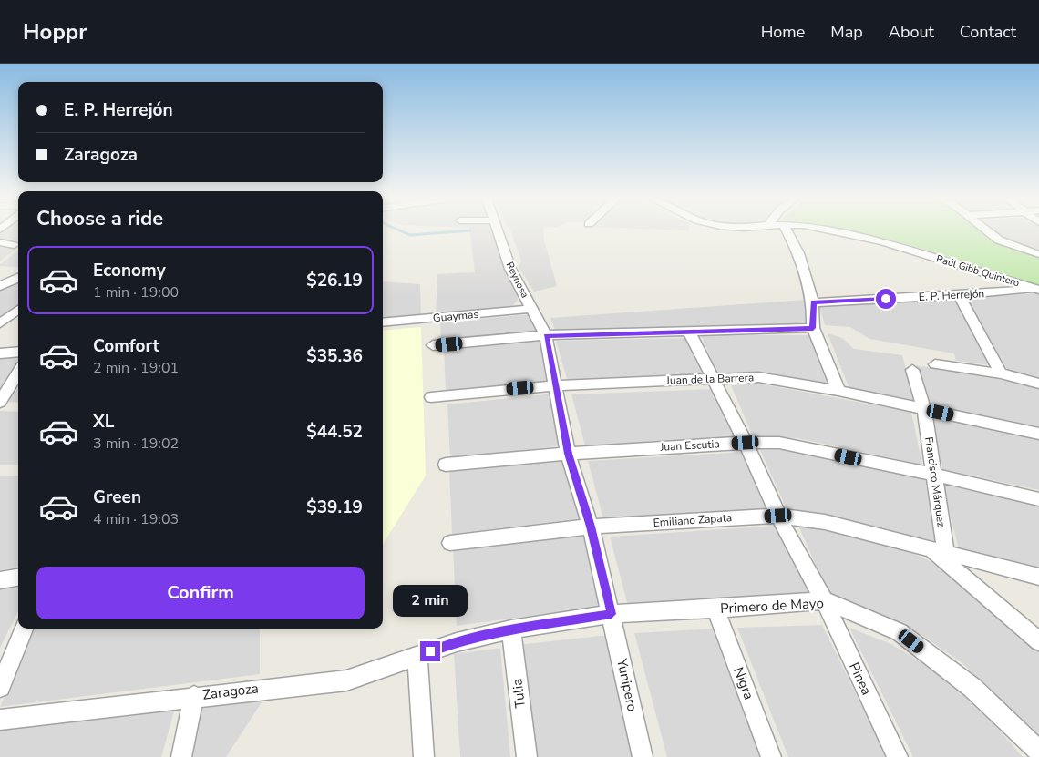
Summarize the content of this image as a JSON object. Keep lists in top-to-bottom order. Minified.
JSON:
{"streets":{"street":["Raúl Gibb Quintero","Reynosa","E. P. Herrejón","Guaymas","Juan de la Barrera","Juan Escutia","Francisco Márquez","Emiliano Zapata","Primero de Mayo","Pinea","Nigra","Yunipero","Zaragoza","Tulia"]},"crossings":[["Raúl Gibb Quintero","E. P. Herrejón"],["Reynosa","Guaymas"],["Reynosa","Juan de la Barrera"],["Reynosa","Juan Escutia"],["Reynosa","Yunipero"],["Juan de la Barrera","Francisco Márquez"],["Juan de la Barrera","Pinea"],["Juan Escutia","Francisco Márquez"],["Juan Escutia","Pinea"],["Juan Escutia","Yunipero"],["Francisco Márquez","Emiliano Zapata"],["Emiliano Zapata","Pinea"],["Emiliano Zapata","Yunipero"],["Primero de Mayo","Pinea"],["Primero de Mayo","Nigra"],["Primero de Mayo","Yunipero"],["Primero de Mayo","Zaragoza"],["Primero de Mayo","Tulia"]],"page":{"header":"Hoppr","nav":["Home","Map","About","Contact"],"banner":["E. P. Herrejón","Zaragoza"],"heading":"Choose a ride","list":[{"name":"Economy","note":"1 min · 19:00","value":"$26.19"},{"name":"Comfort","note":"2 min · 19:01","value":"$35.36"},{"name":"XL","note":"3 min · 19:02","value":"$44.52"},{"name":"Green","note":"4 min · 19:03","value":"$39.19"}],"buttons":"Confirm","bubble":"2 min"}}
